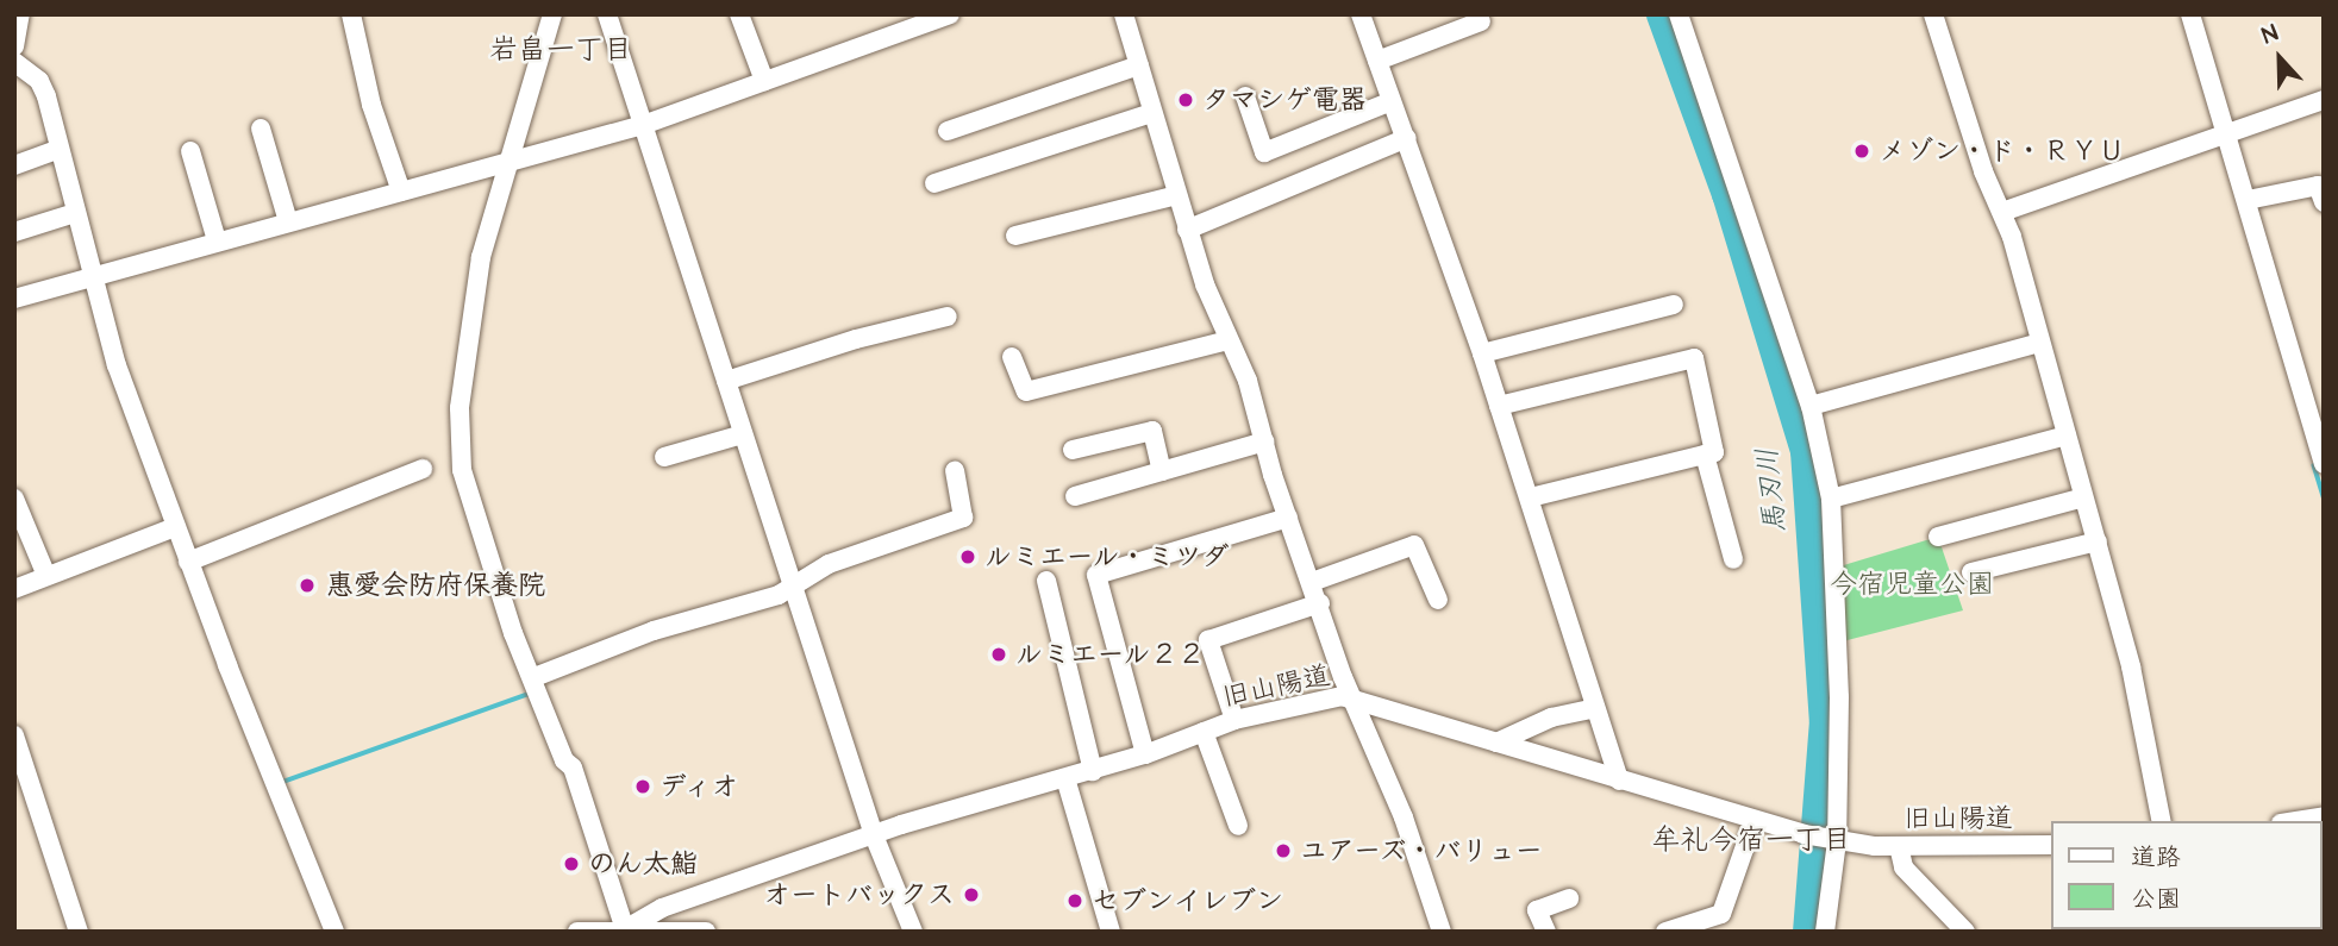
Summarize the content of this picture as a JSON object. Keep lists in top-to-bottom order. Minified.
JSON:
{"streets":{"street":["旧山陽道"]},"districts":["岩畠一丁目","牟礼今宿一丁目"],"water":["馬刃川"],"parks":["今宿児童公園"],"places":["タマシゲ電器","メゾン・ド・ＲＹＵ","ルミエール・ミツダ","惠愛会防府保養院","ルミエール２２","ディオ","ユアーズ・バリュー","のん太鮨","オートバックス","セブンイレブン"],"legend":["道路","公園"],"north":"top"}
